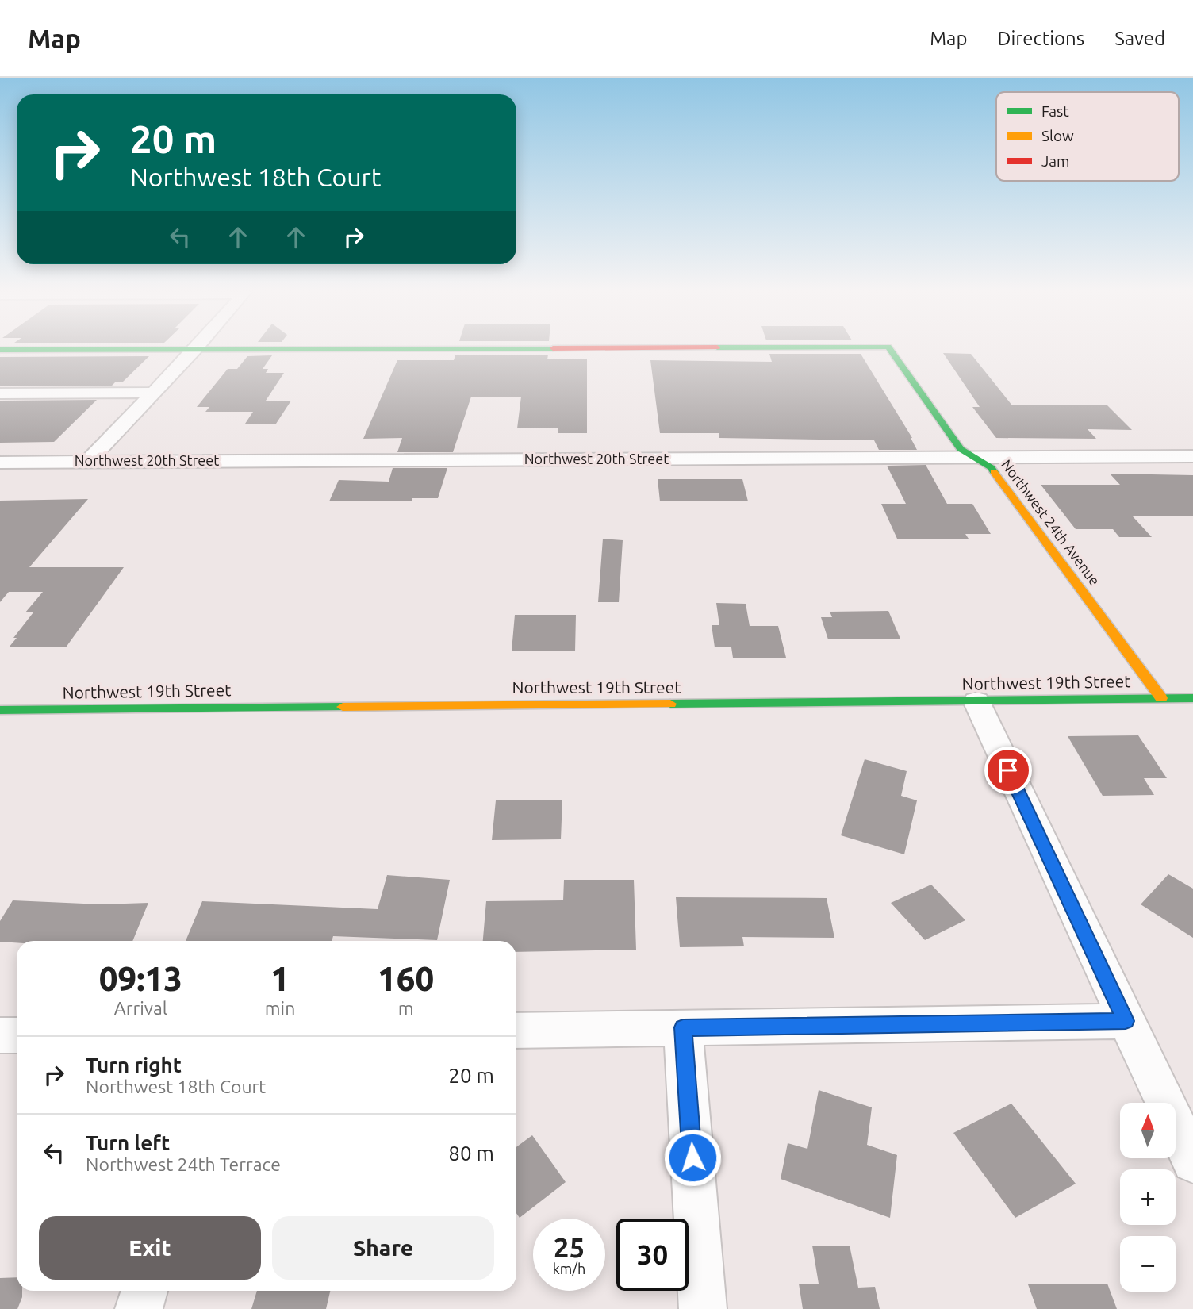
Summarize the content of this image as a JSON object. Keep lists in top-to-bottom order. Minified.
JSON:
{"streets":{"street":["Northwest 20th Street","Northwest 24th Avenue","Northwest 19th Street"]},"crossings":[["Northwest 20th Street","Northwest 24th Avenue"],["Northwest 24th Avenue","Northwest 19th Street"]],"legend":["Fast","Slow","Jam"],"north":"top","page":{"header":"Map","nav":["Map","Directions","Saved"],"turn":["20 m","Northwest 18th Court"],"eta":["09:13","Arrival","1","min","160","m"],"list":[{"name":"Turn right","note":"Northwest 18th Court","value":"20 m"},{"name":"Turn left","note":"Northwest 24th Terrace","value":"80 m"}],"map_buttons":["+","−"],"buttons":["Exit","Share"],"speed":"25 km/h","limit":"30"}}
